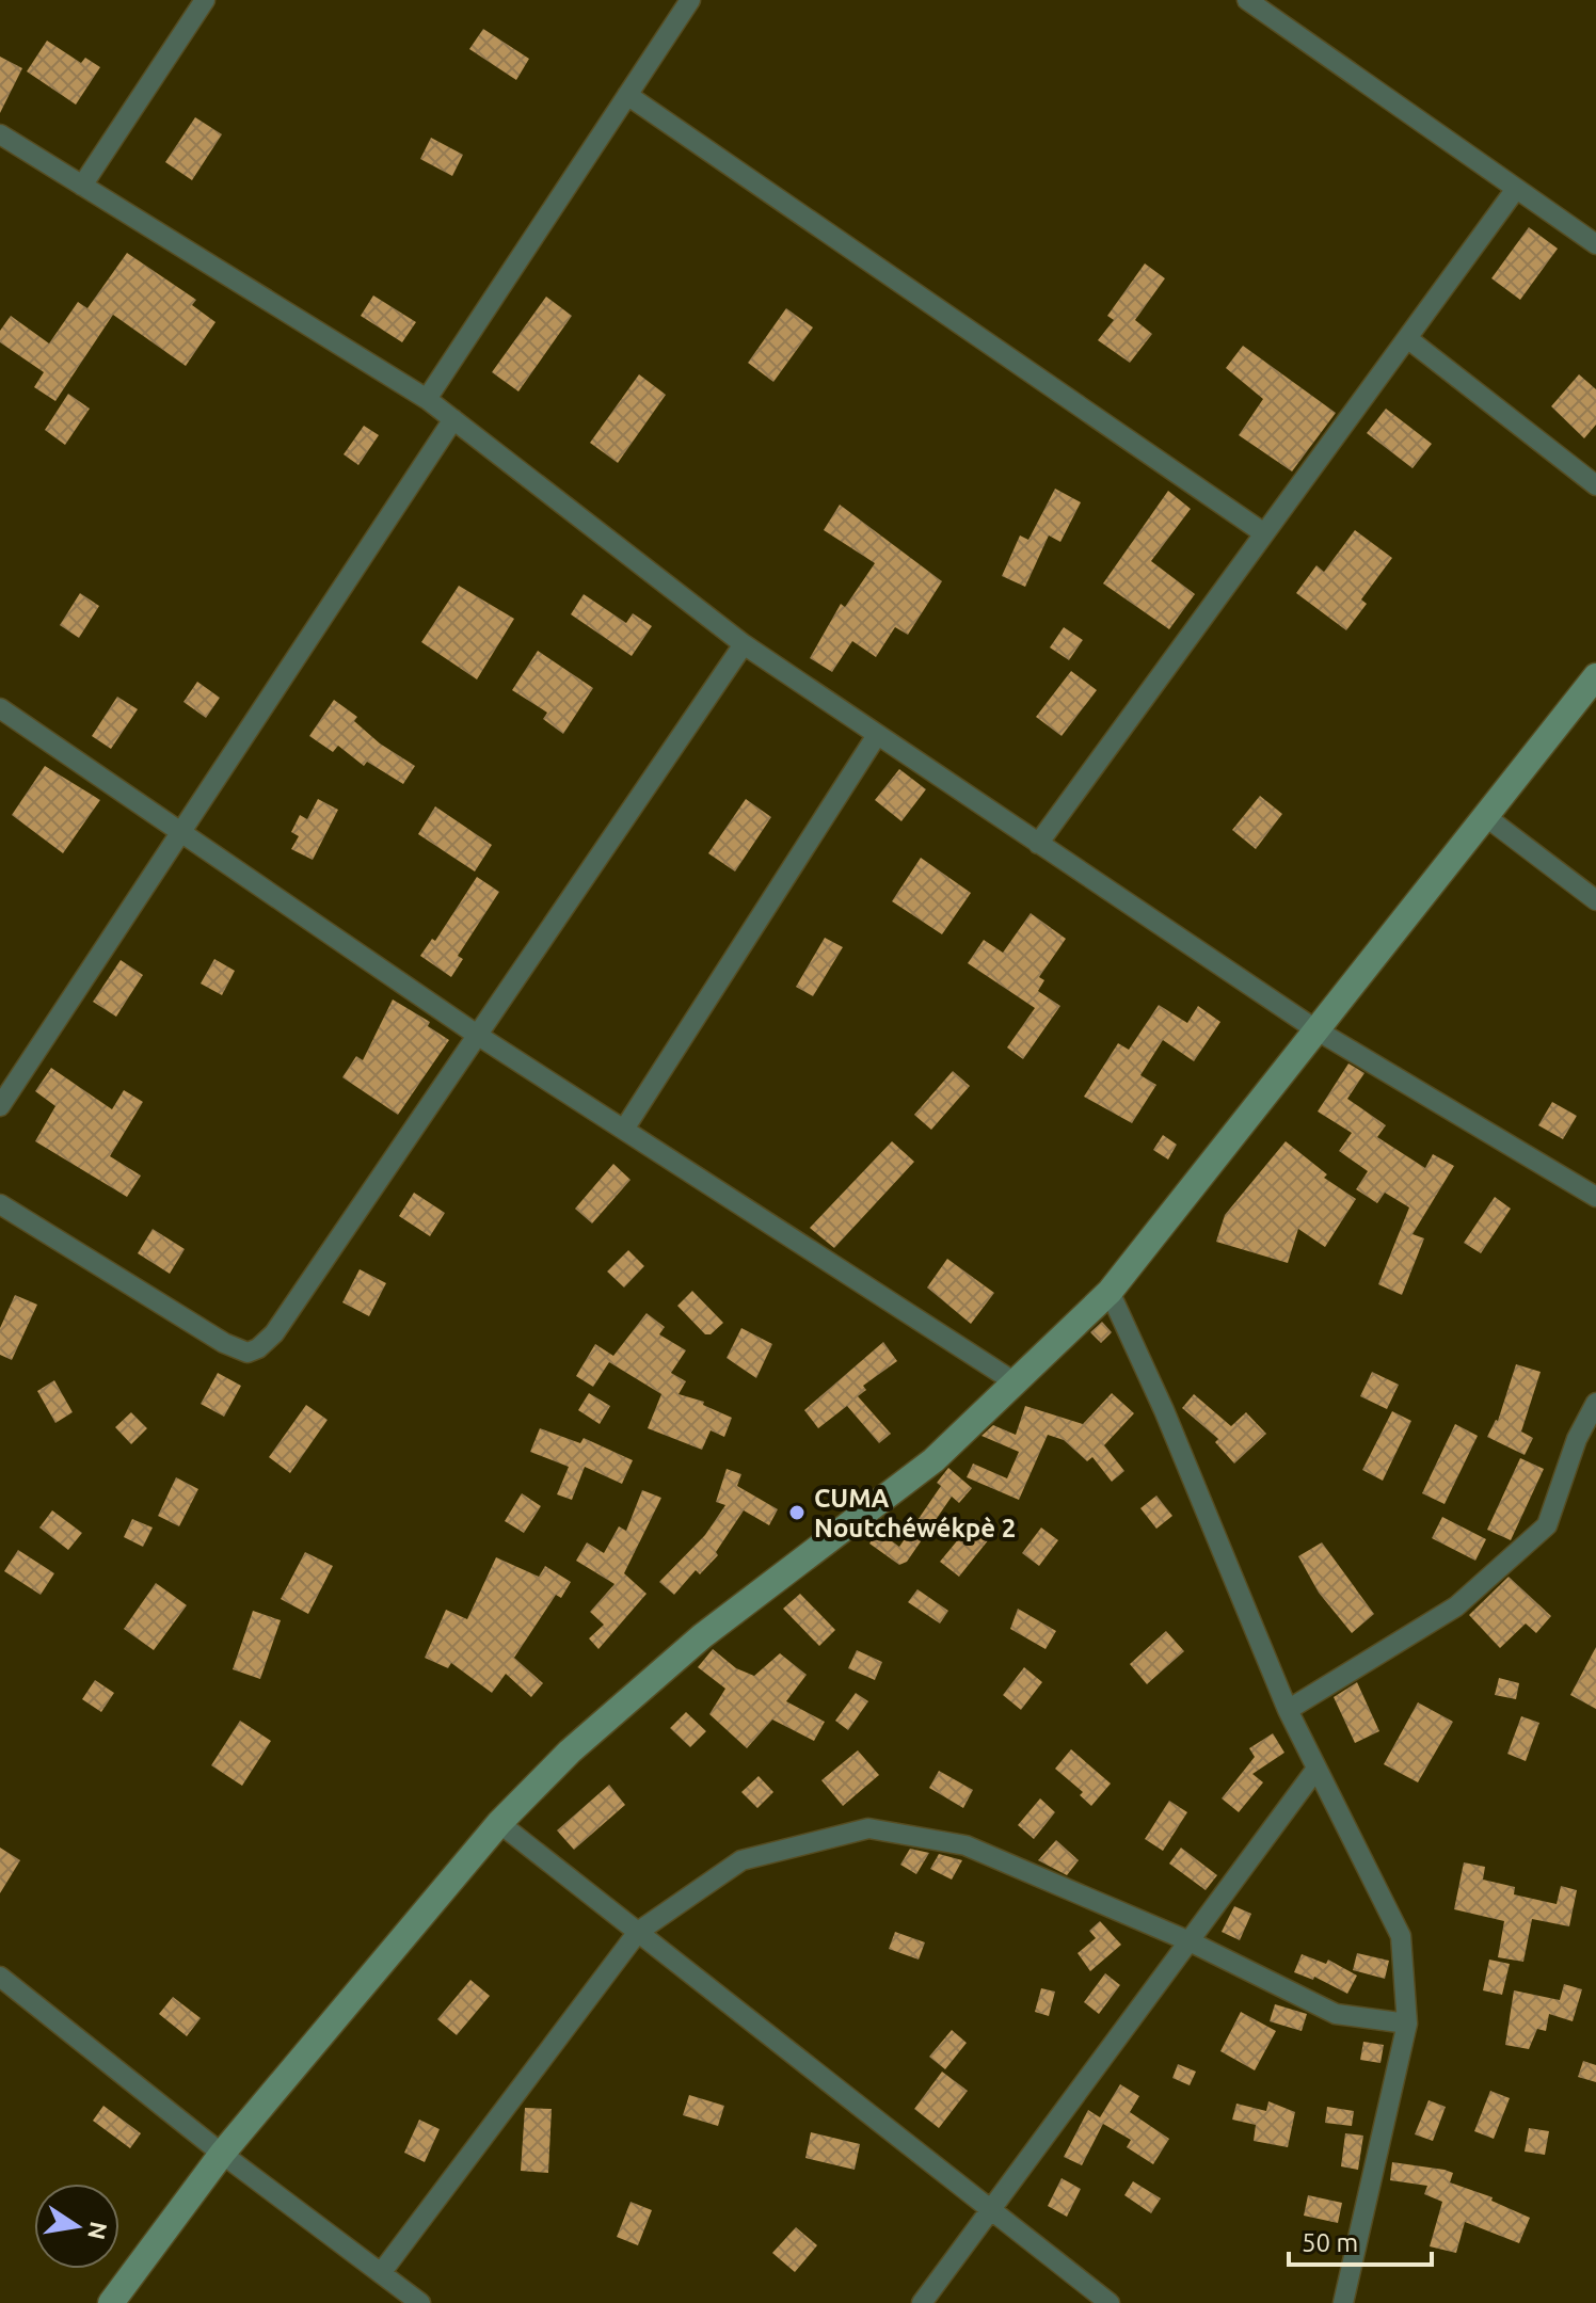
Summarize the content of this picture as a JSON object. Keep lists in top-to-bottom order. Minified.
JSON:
{"places":["CUMA Noutchéwékpè 2"],"scale_bar":"50 m","north":"right"}
